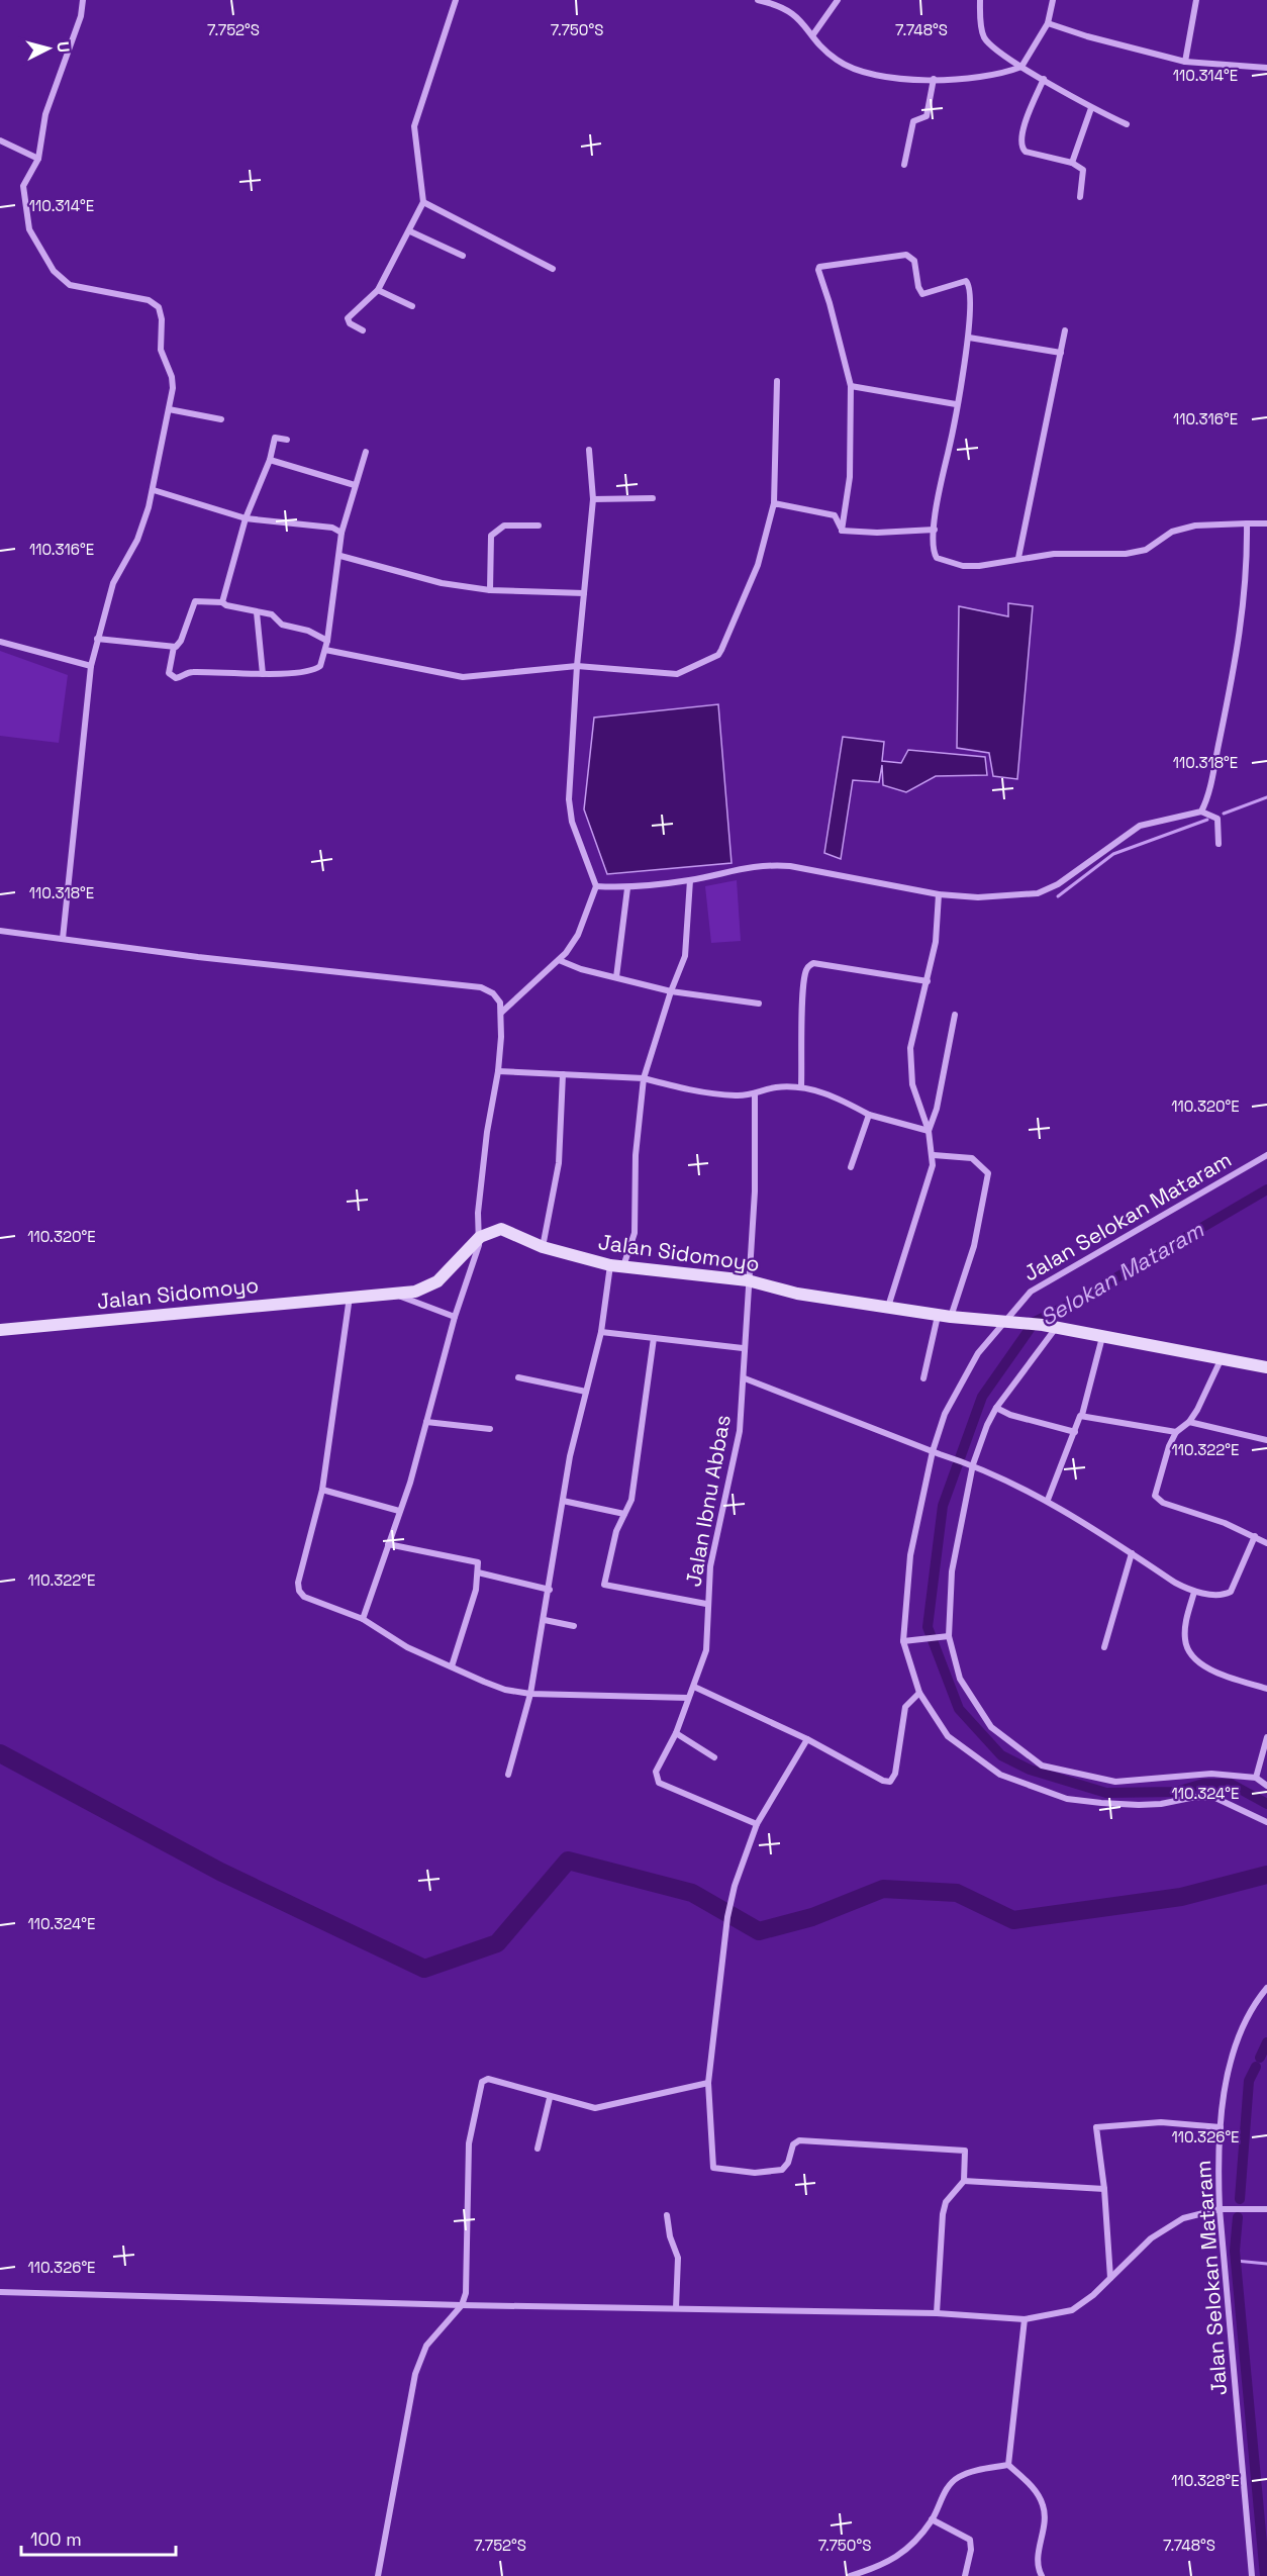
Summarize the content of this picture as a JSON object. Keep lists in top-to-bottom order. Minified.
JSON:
{"streets":{"main road":["Jalan Sidomoyo"],"street":["Jalan Selokan Mataram","Jalan Ibnu Abbas"]},"crossings":[["Jalan Selokan Mataram","Jalan Sidomoyo"],["Jalan Sidomoyo","Jalan Ibnu Abbas"]],"water":["Selokan Mataram"],"scale_bar":"100 m","north":"right","coordinates":["7.752°S","7.750°S","7.748°S","110.314°E","110.316°E","110.318°E","110.320°E","110.322°E","110.324°E","110.326°E","110.328°E"]}
